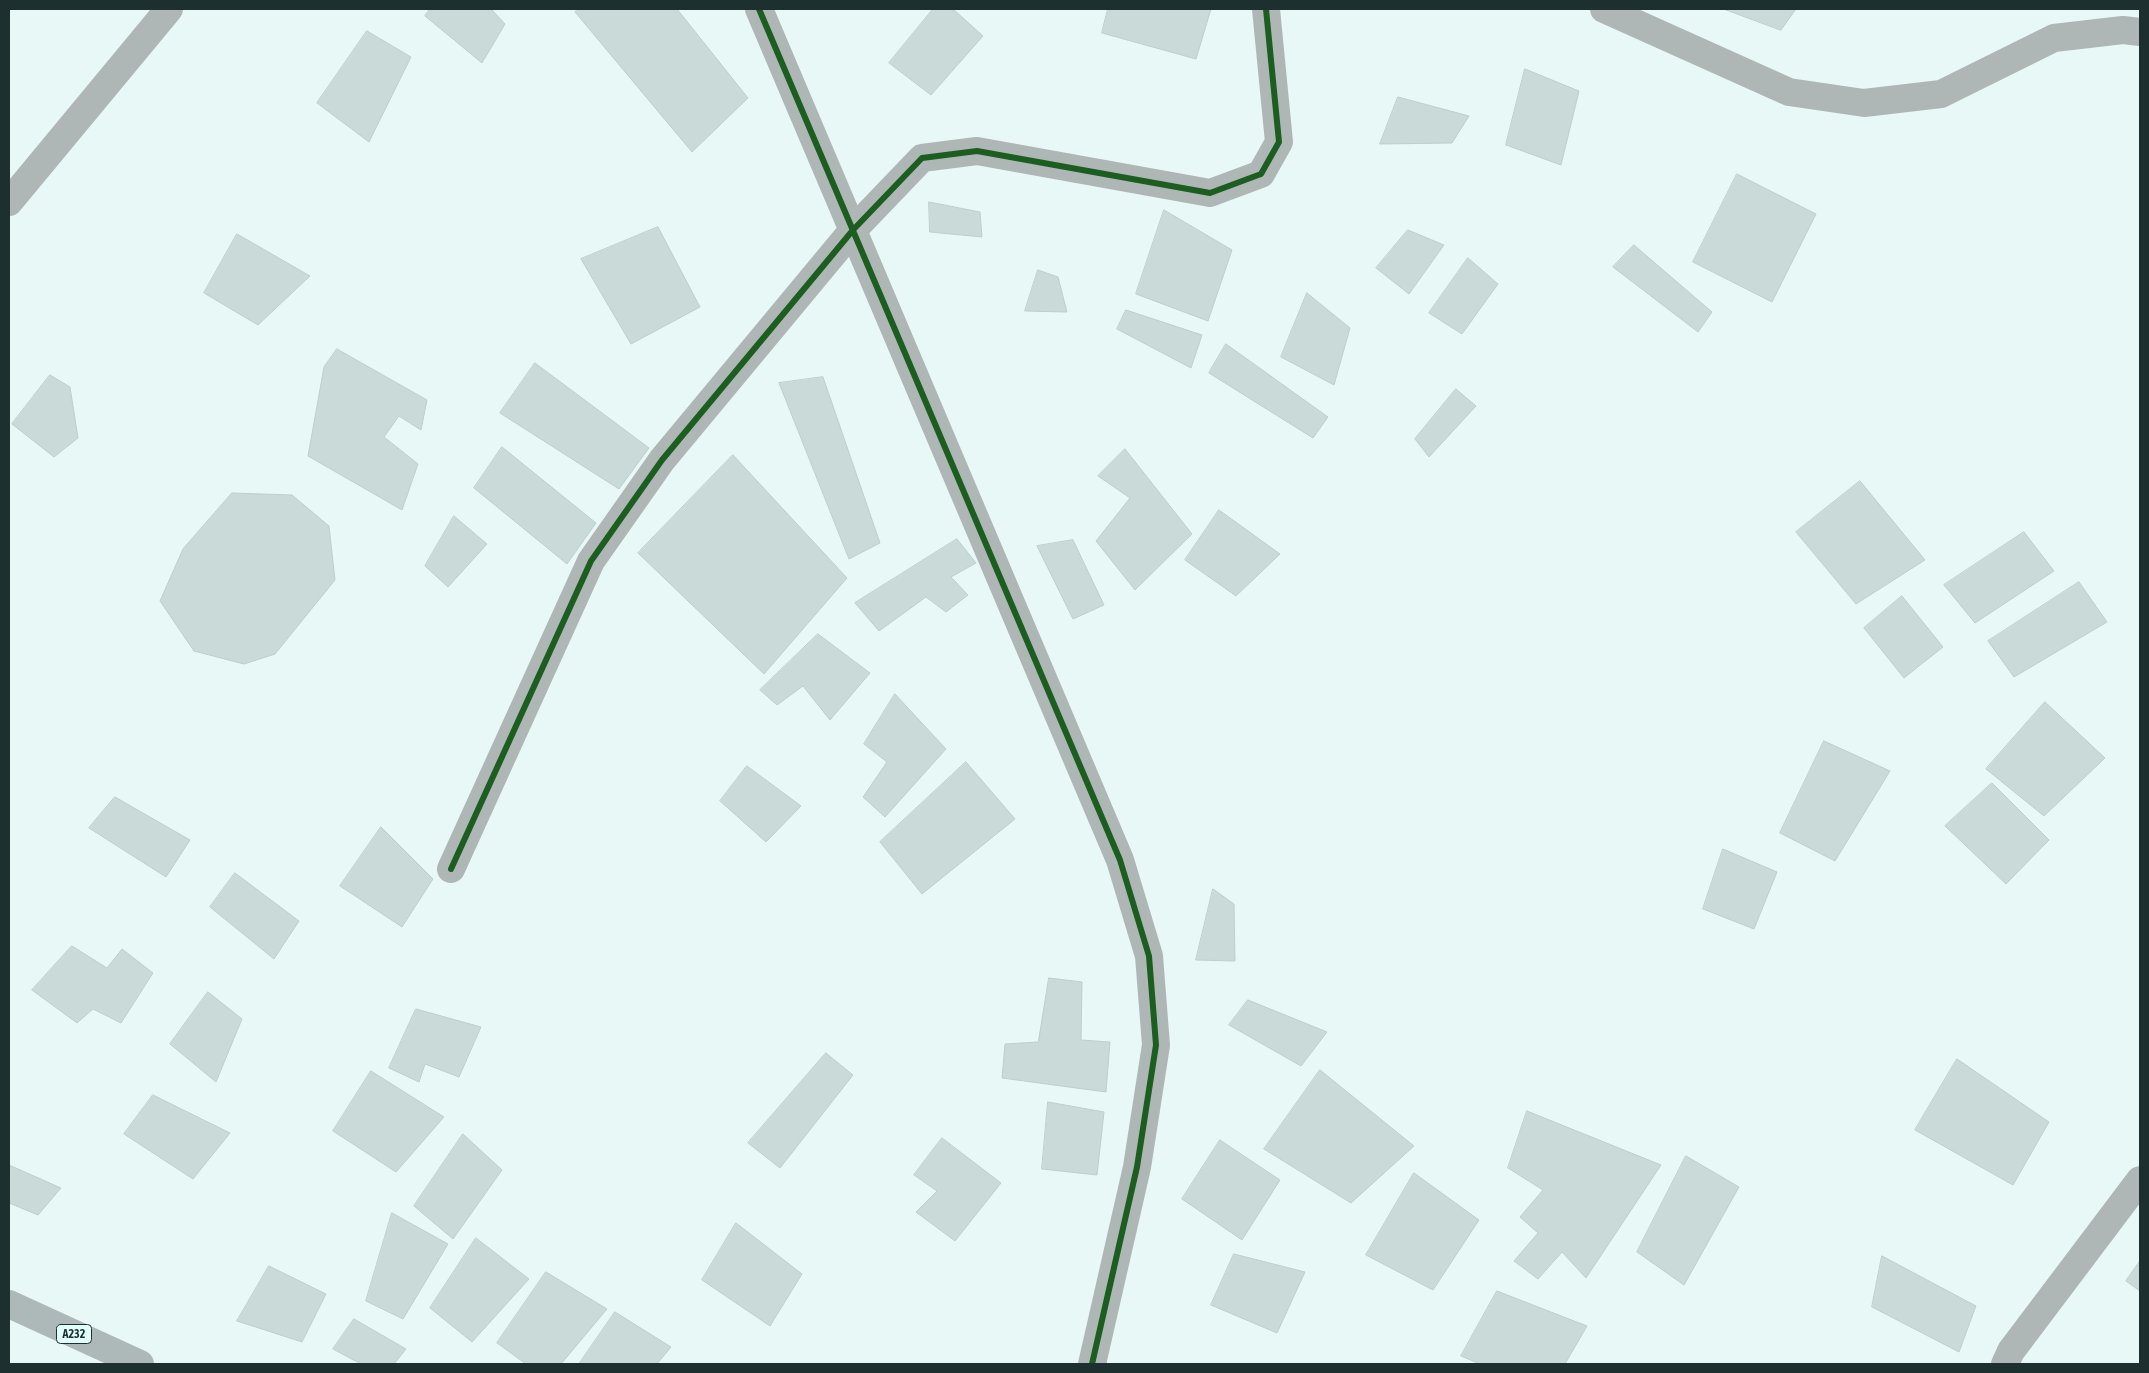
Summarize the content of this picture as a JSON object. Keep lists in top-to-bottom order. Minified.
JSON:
{"streets":{"main road":["A232"]}}
